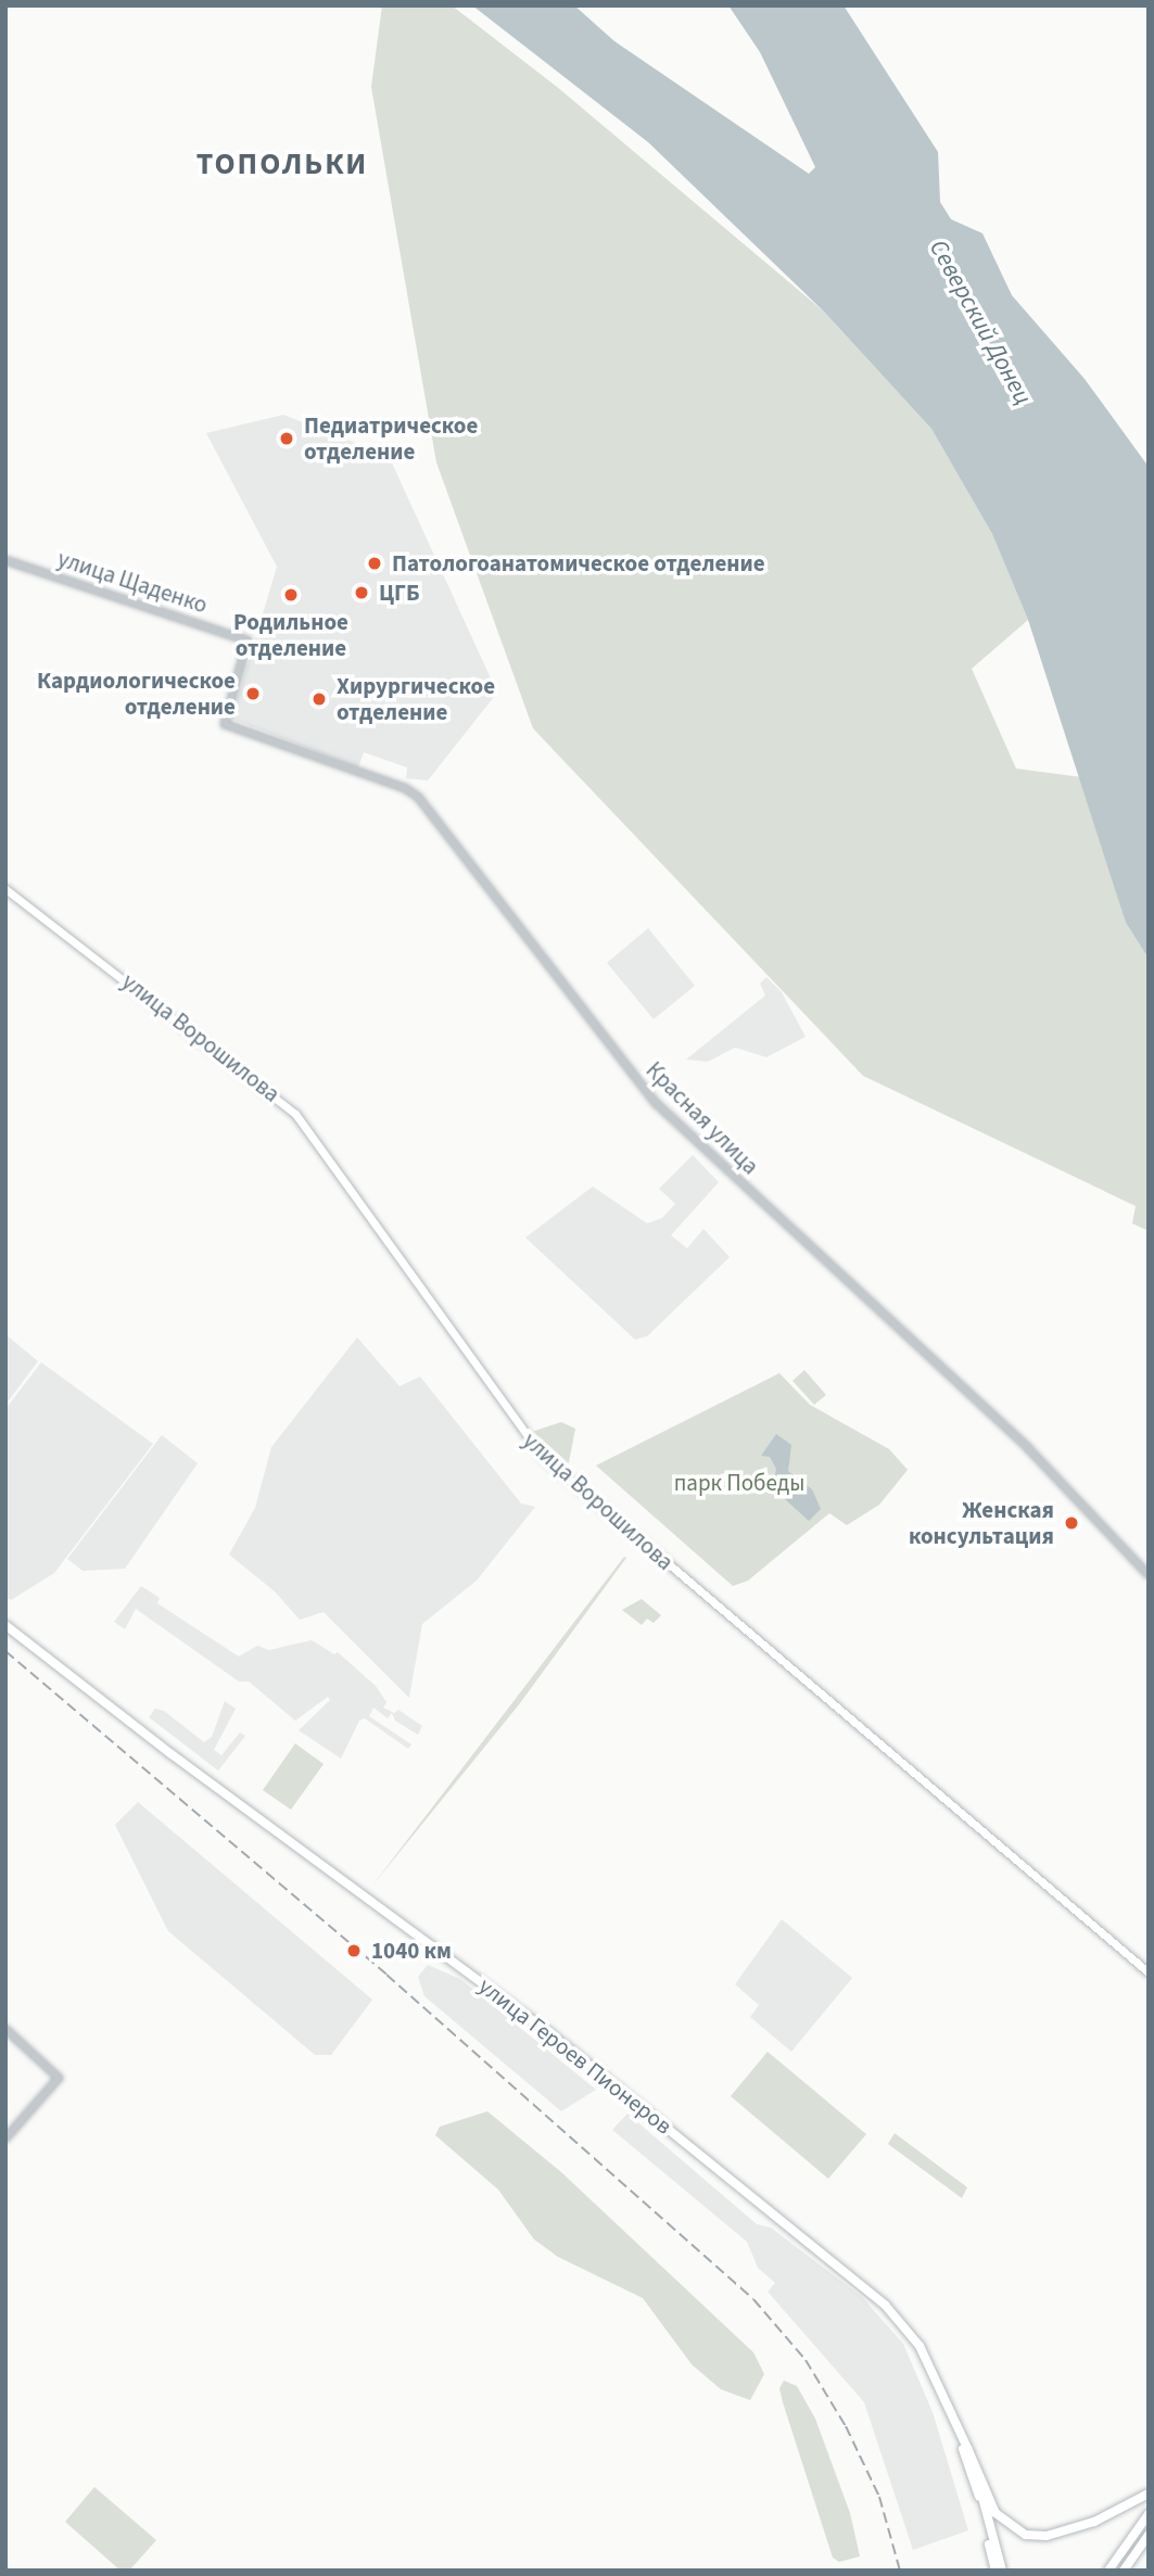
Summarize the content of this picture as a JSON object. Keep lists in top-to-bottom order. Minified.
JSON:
{"streets":{"main road":["улица Ворошилова","улица Героев Пионеров"],"street":["улица Щаденко","Красная улица"]},"crossings":[["улица Щаденко","Красная улица"]],"districts":["ТОПОЛЬКИ"],"water":["Северский Донец"],"parks":["парк Победы"],"places":["Педиатрическое отделение","Патологоанатомическое отделение","ЦГБ","Родильное отделение","Кардиологическое отделение","Хирургическое отделение","Женская консультация","1040 км"]}
